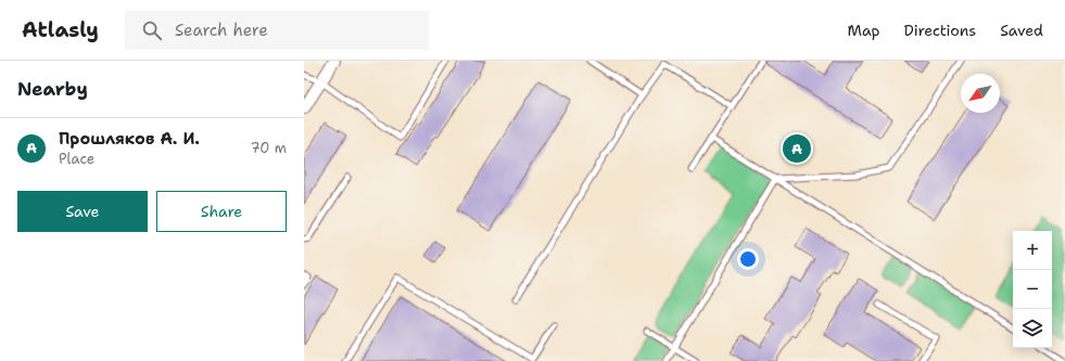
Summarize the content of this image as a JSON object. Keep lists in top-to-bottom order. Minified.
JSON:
{"north":"bottom left","page":{"header":"Atlasly","search":"Search here","nav":["Map","Directions","Saved"],"heading":"Nearby","list":[{"mark":"A","name":"Прошляков А. И.","note":"Place","value":"70 m"}],"pins":"A","buttons":["Save","Share"],"map_buttons":["+","−"]}}
